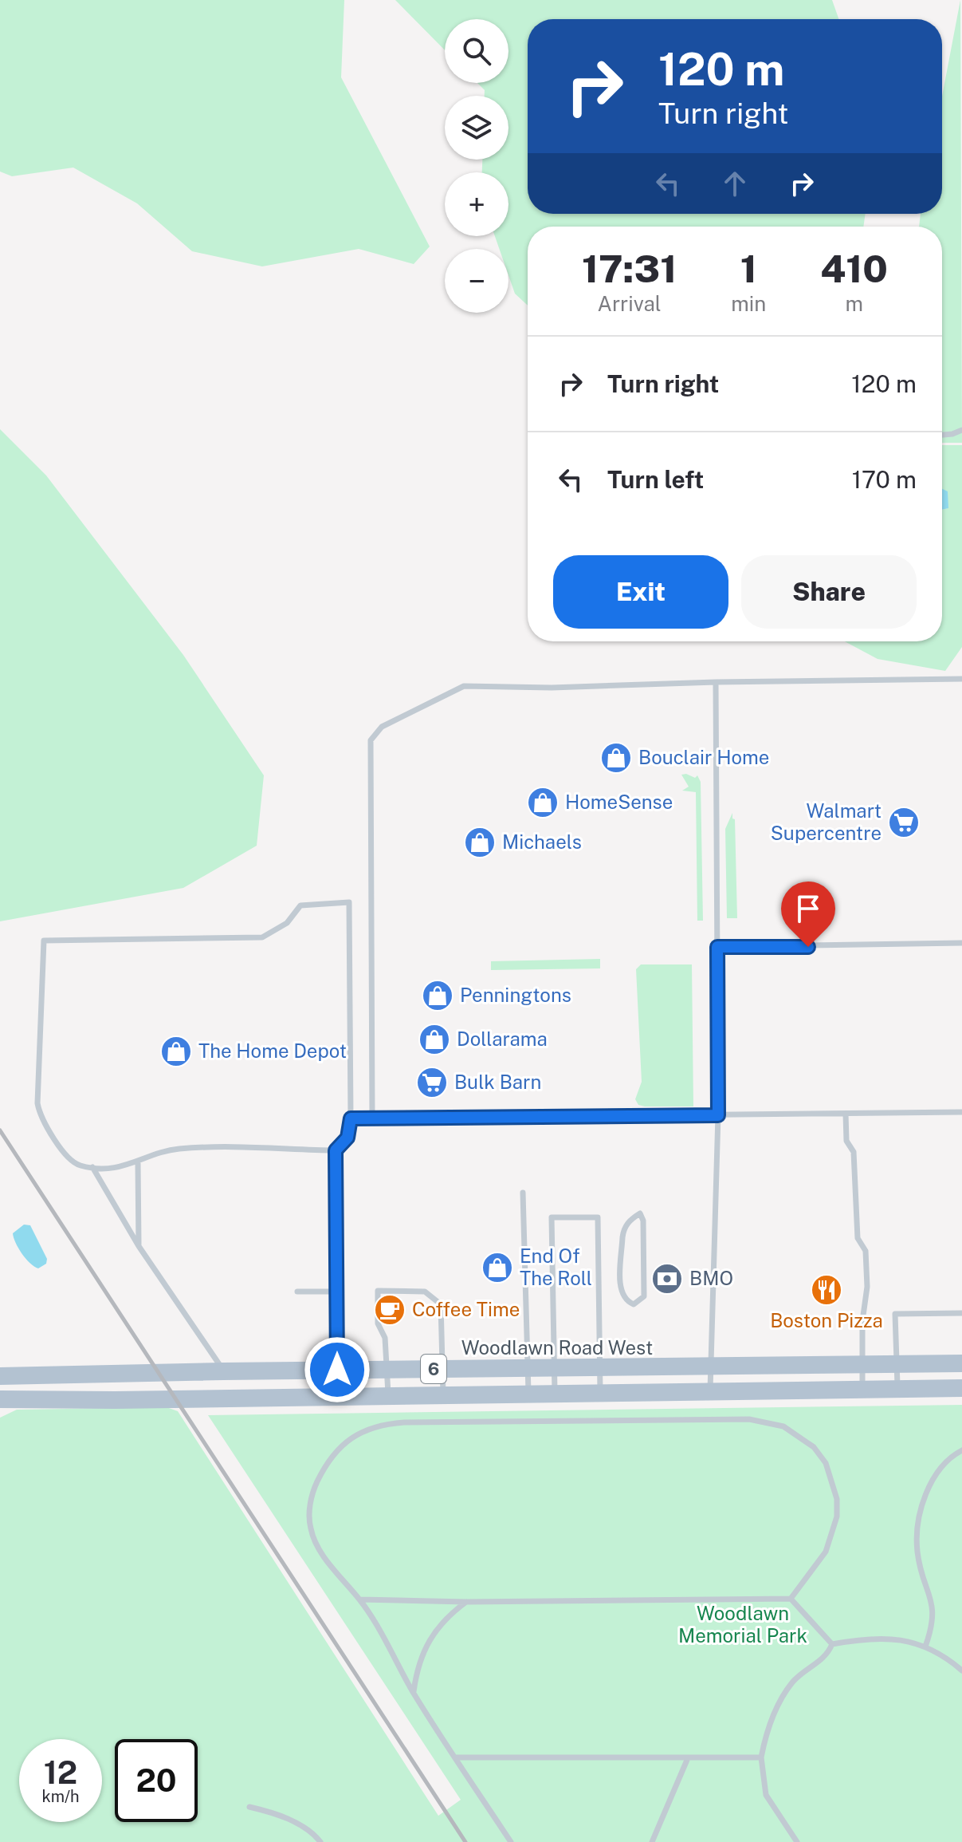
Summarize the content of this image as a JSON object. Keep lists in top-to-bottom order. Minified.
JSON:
{"streets":{"main road":["Woodlawn Road West","6"]},"parks":["Woodlawn Memorial Park"],"places":{"shop":["Bouclair Home","HomeSense","Michaels","Penningtons","Dollarama","The Home Depot","End Of The Roll"],"supermarket":["Walmart Supercentre","Bulk Barn"],"bank":["BMO"],"restaurant":["Boston Pizza"],"cafe":["Coffee Time"]},"page":{"map_buttons":["+","−"],"turn":["120 m","Turn right"],"eta":["17:31","Arrival","1","min","410","m"],"list":[{"name":"Turn right","value":"120 m"},{"name":"Turn left","value":"170 m"}],"buttons":["Exit","Share"],"speed":"12 km/h","limit":"20"}}
